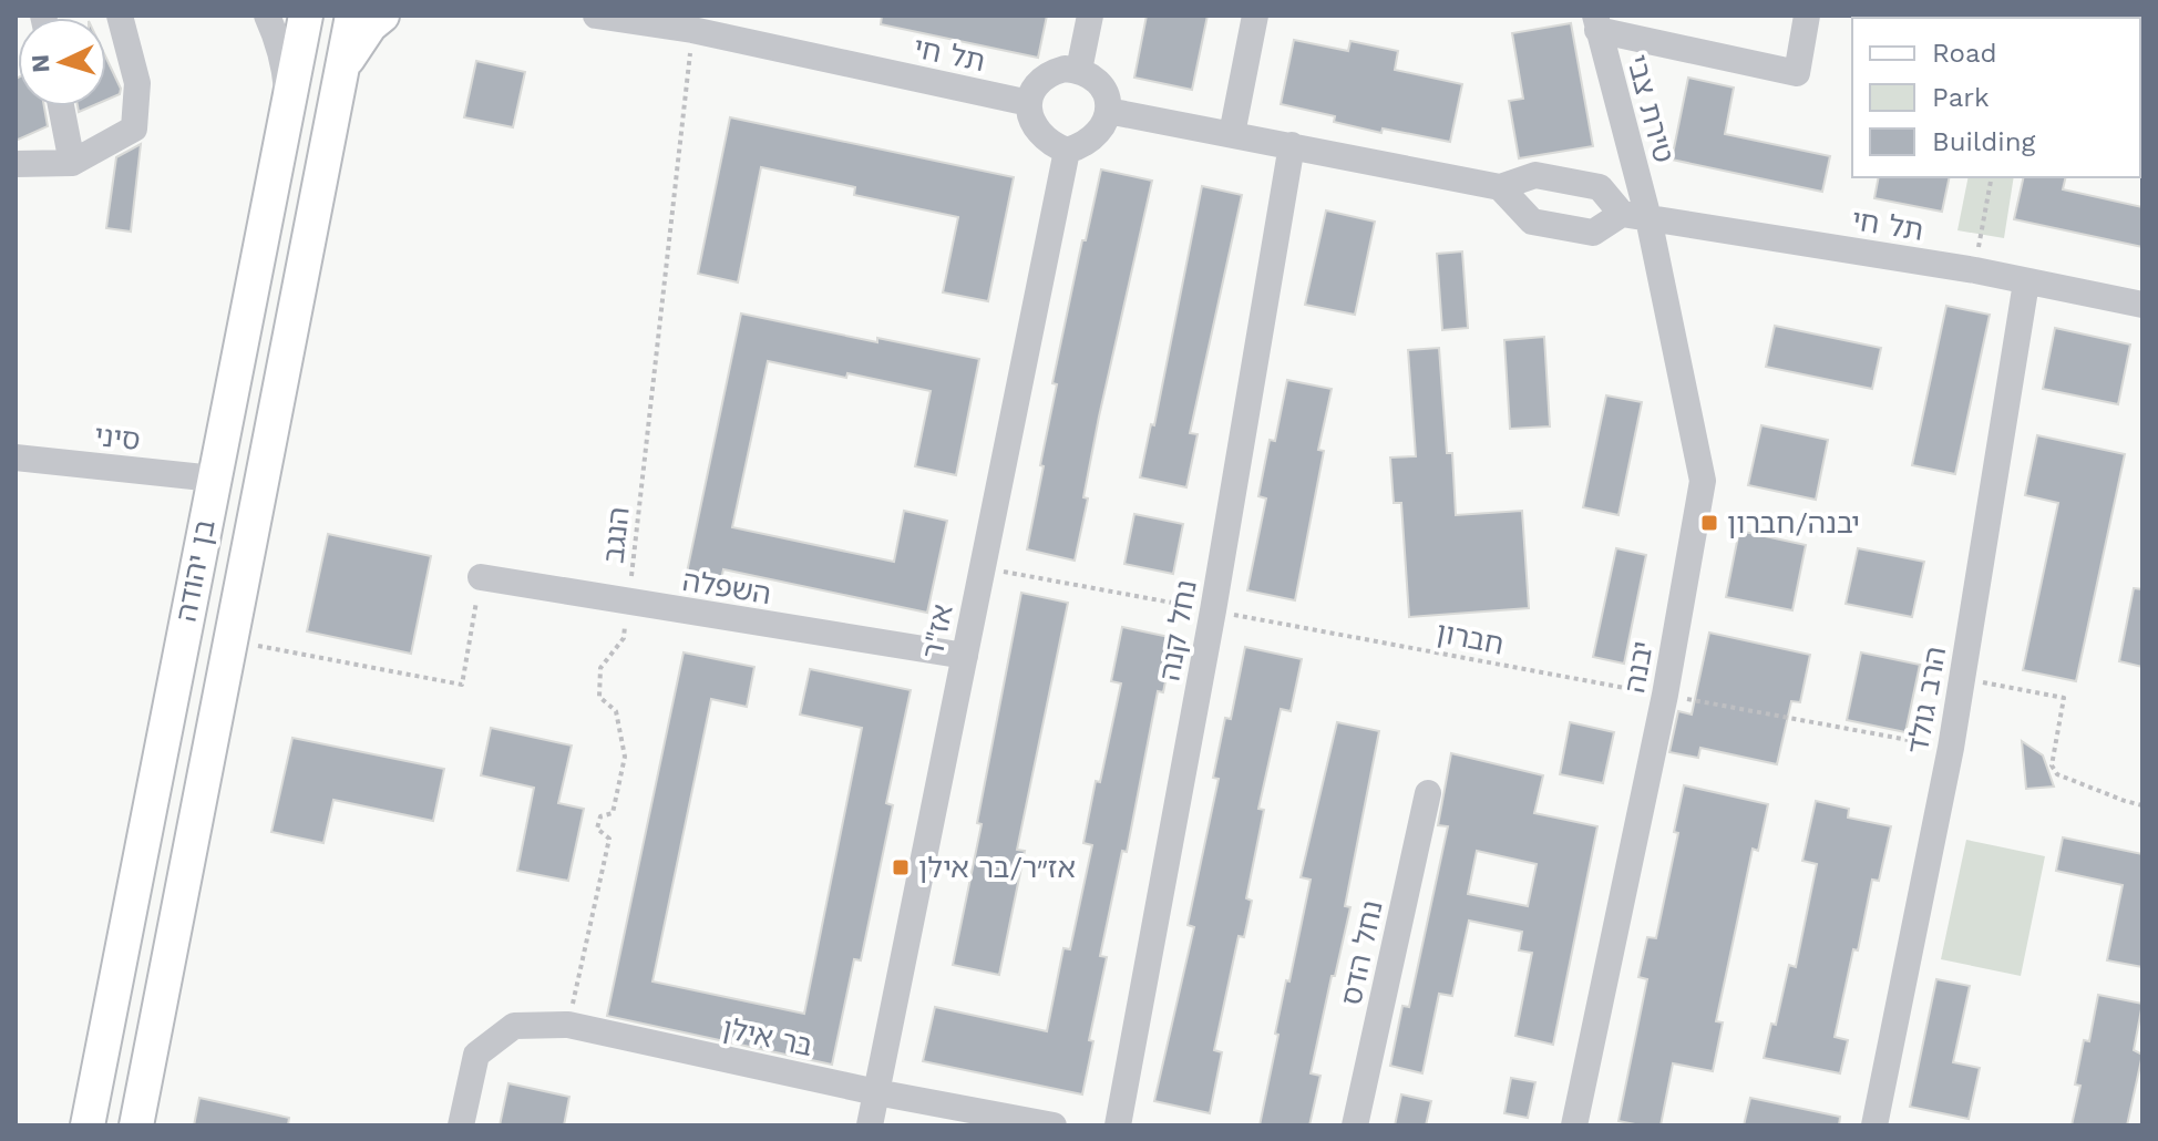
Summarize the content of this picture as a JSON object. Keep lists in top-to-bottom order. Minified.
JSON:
{"streets":{"main road":["בן יהודה"],"street":["תל חי","טירת צבי","סיני","השפלה","נחל קנה","אז\"ר","יבנה","הרב גולד","נחל הדס","בר אילן"],"path":["הנגב","חברון"]},"crossings":[["תל חי","טירת צבי"],["תל חי","הנגב"],["תל חי","אז\"ר"],["תל חי","יבנה"],["תל חי","הרב גולד"],["טירת צבי","יבנה"],["סיני","בן יהודה"],["הנגב","השפלה"],["הנגב","בר אילן"],["השפלה","אז\"ר"],["נחל קנה","חברון"],["אז\"ר","חברון"],["אז\"ר","בר אילן"],["חברון","יבנה"],["חברון","הרב גולד"]],"places":{"transit":["יבנה/חברון","אז״ר/בר אילן"]},"legend":["Road","Park","Building"],"north":"left"}
